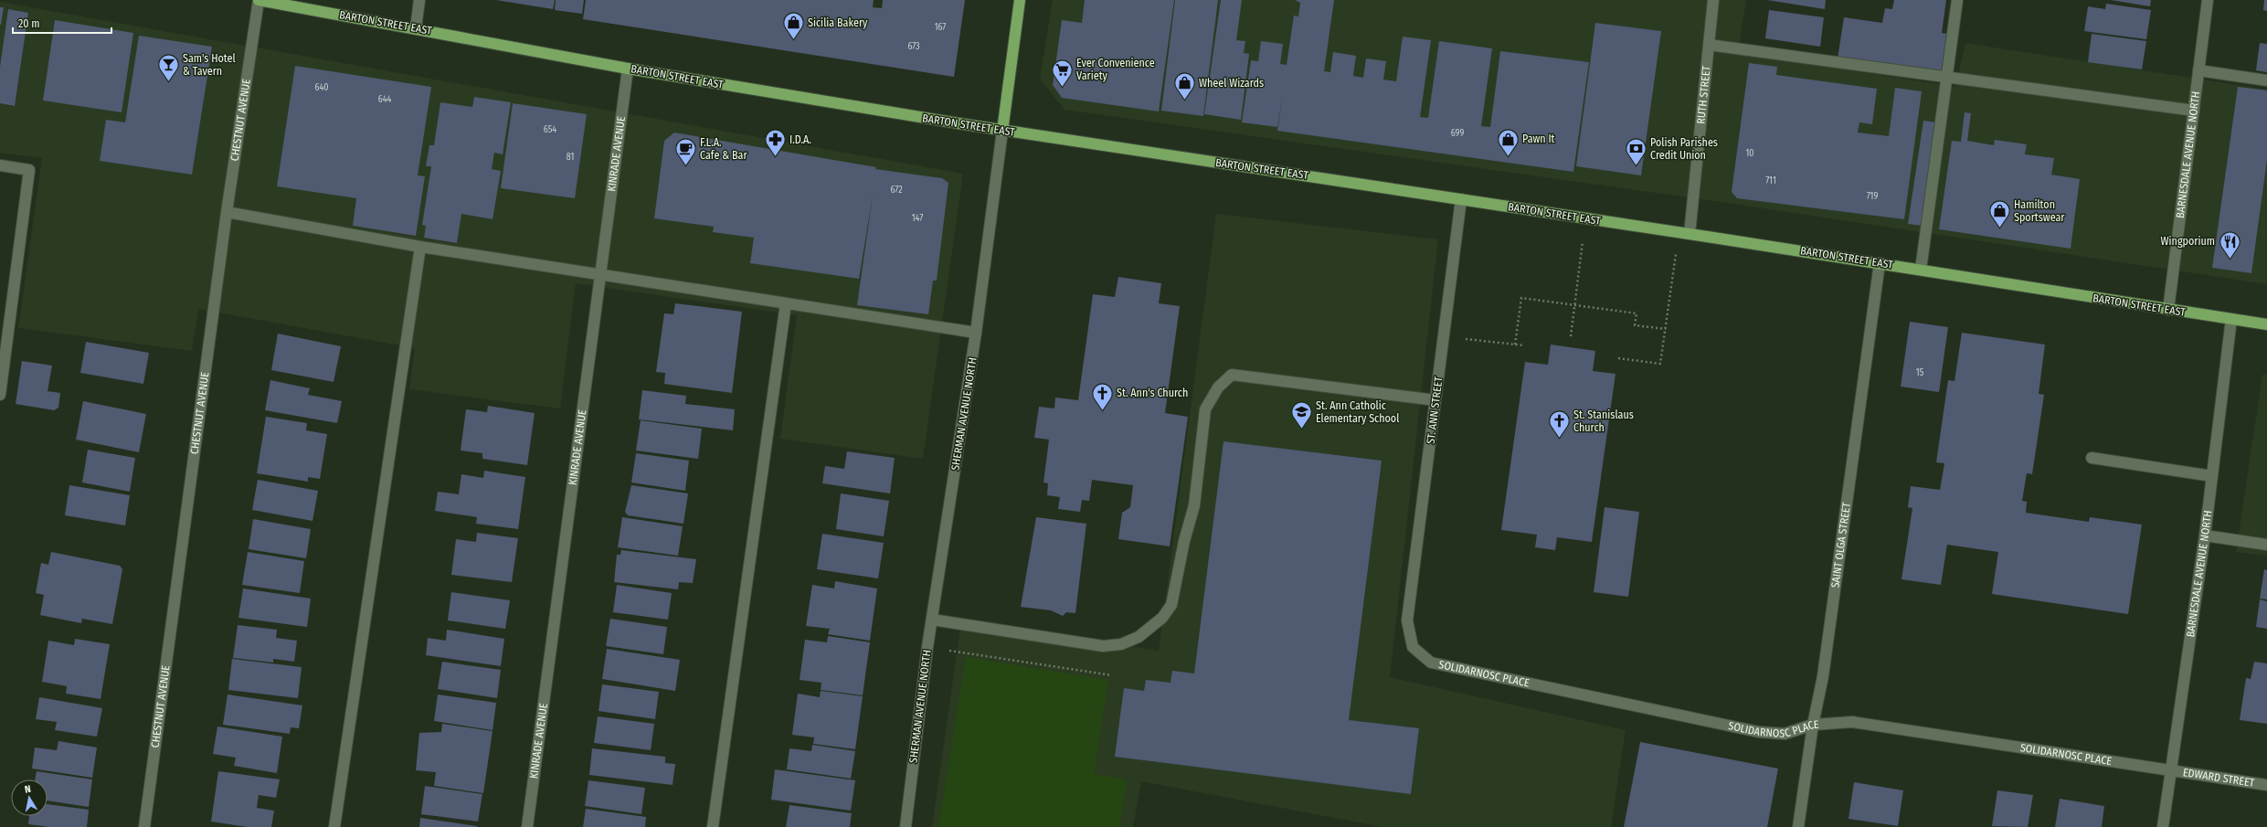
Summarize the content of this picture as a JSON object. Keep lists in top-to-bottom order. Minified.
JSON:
{"streets":{"main road":["BARTON STREET EAST","SHERMAN AVENUE NORTH"],"street":["RUTH STREET","CHESTNUT AVENUE","KINRADE AVENUE","BARNESDALE AVENUE NORTH","ST. ANN STREET","SAINT OLGA STREET","SOLIDARNOSC PLACE","EDWARD STREET"]},"crossings":[["BARTON STREET EAST","RUTH STREET"],["BARTON STREET EAST","CHESTNUT AVENUE"],["BARTON STREET EAST","KINRADE AVENUE"],["BARTON STREET EAST","BARNESDALE AVENUE NORTH"],["BARTON STREET EAST","ST. ANN STREET"],["BARTON STREET EAST","SHERMAN AVENUE NORTH"],["BARTON STREET EAST","SAINT OLGA STREET"],["BARNESDALE AVENUE NORTH","SOLIDARNOSC PLACE"],["BARNESDALE AVENUE NORTH","EDWARD STREET"],["ST. ANN STREET","SOLIDARNOSC PLACE"],["SAINT OLGA STREET","SOLIDARNOSC PLACE"],["SOLIDARNOSC PLACE","EDWARD STREET"]],"places":{"shop":["Sicilia Bakery","Wheel Wizards","Pawn It","Hamilton Sportswear"],"bar":["Sam's Hotel & Tavern"],"supermarket":["Ever Convenience Variety"],"pharmacy":["I.D.A."],"cafe":["F.L.A. Cafe & Bar"],"bank":["Polish Parishes Credit Union"],"restaurant":["Wingporium"],"church":["St. Ann's Church","St. Stanislaus Church"],"school or university":["St. Ann Catholic Elementary School"]},"house_numbers":["167","673","640","644","654","699","10","81","711","672","719","147","15"],"scale_bar":"20 m","north":"top"}
